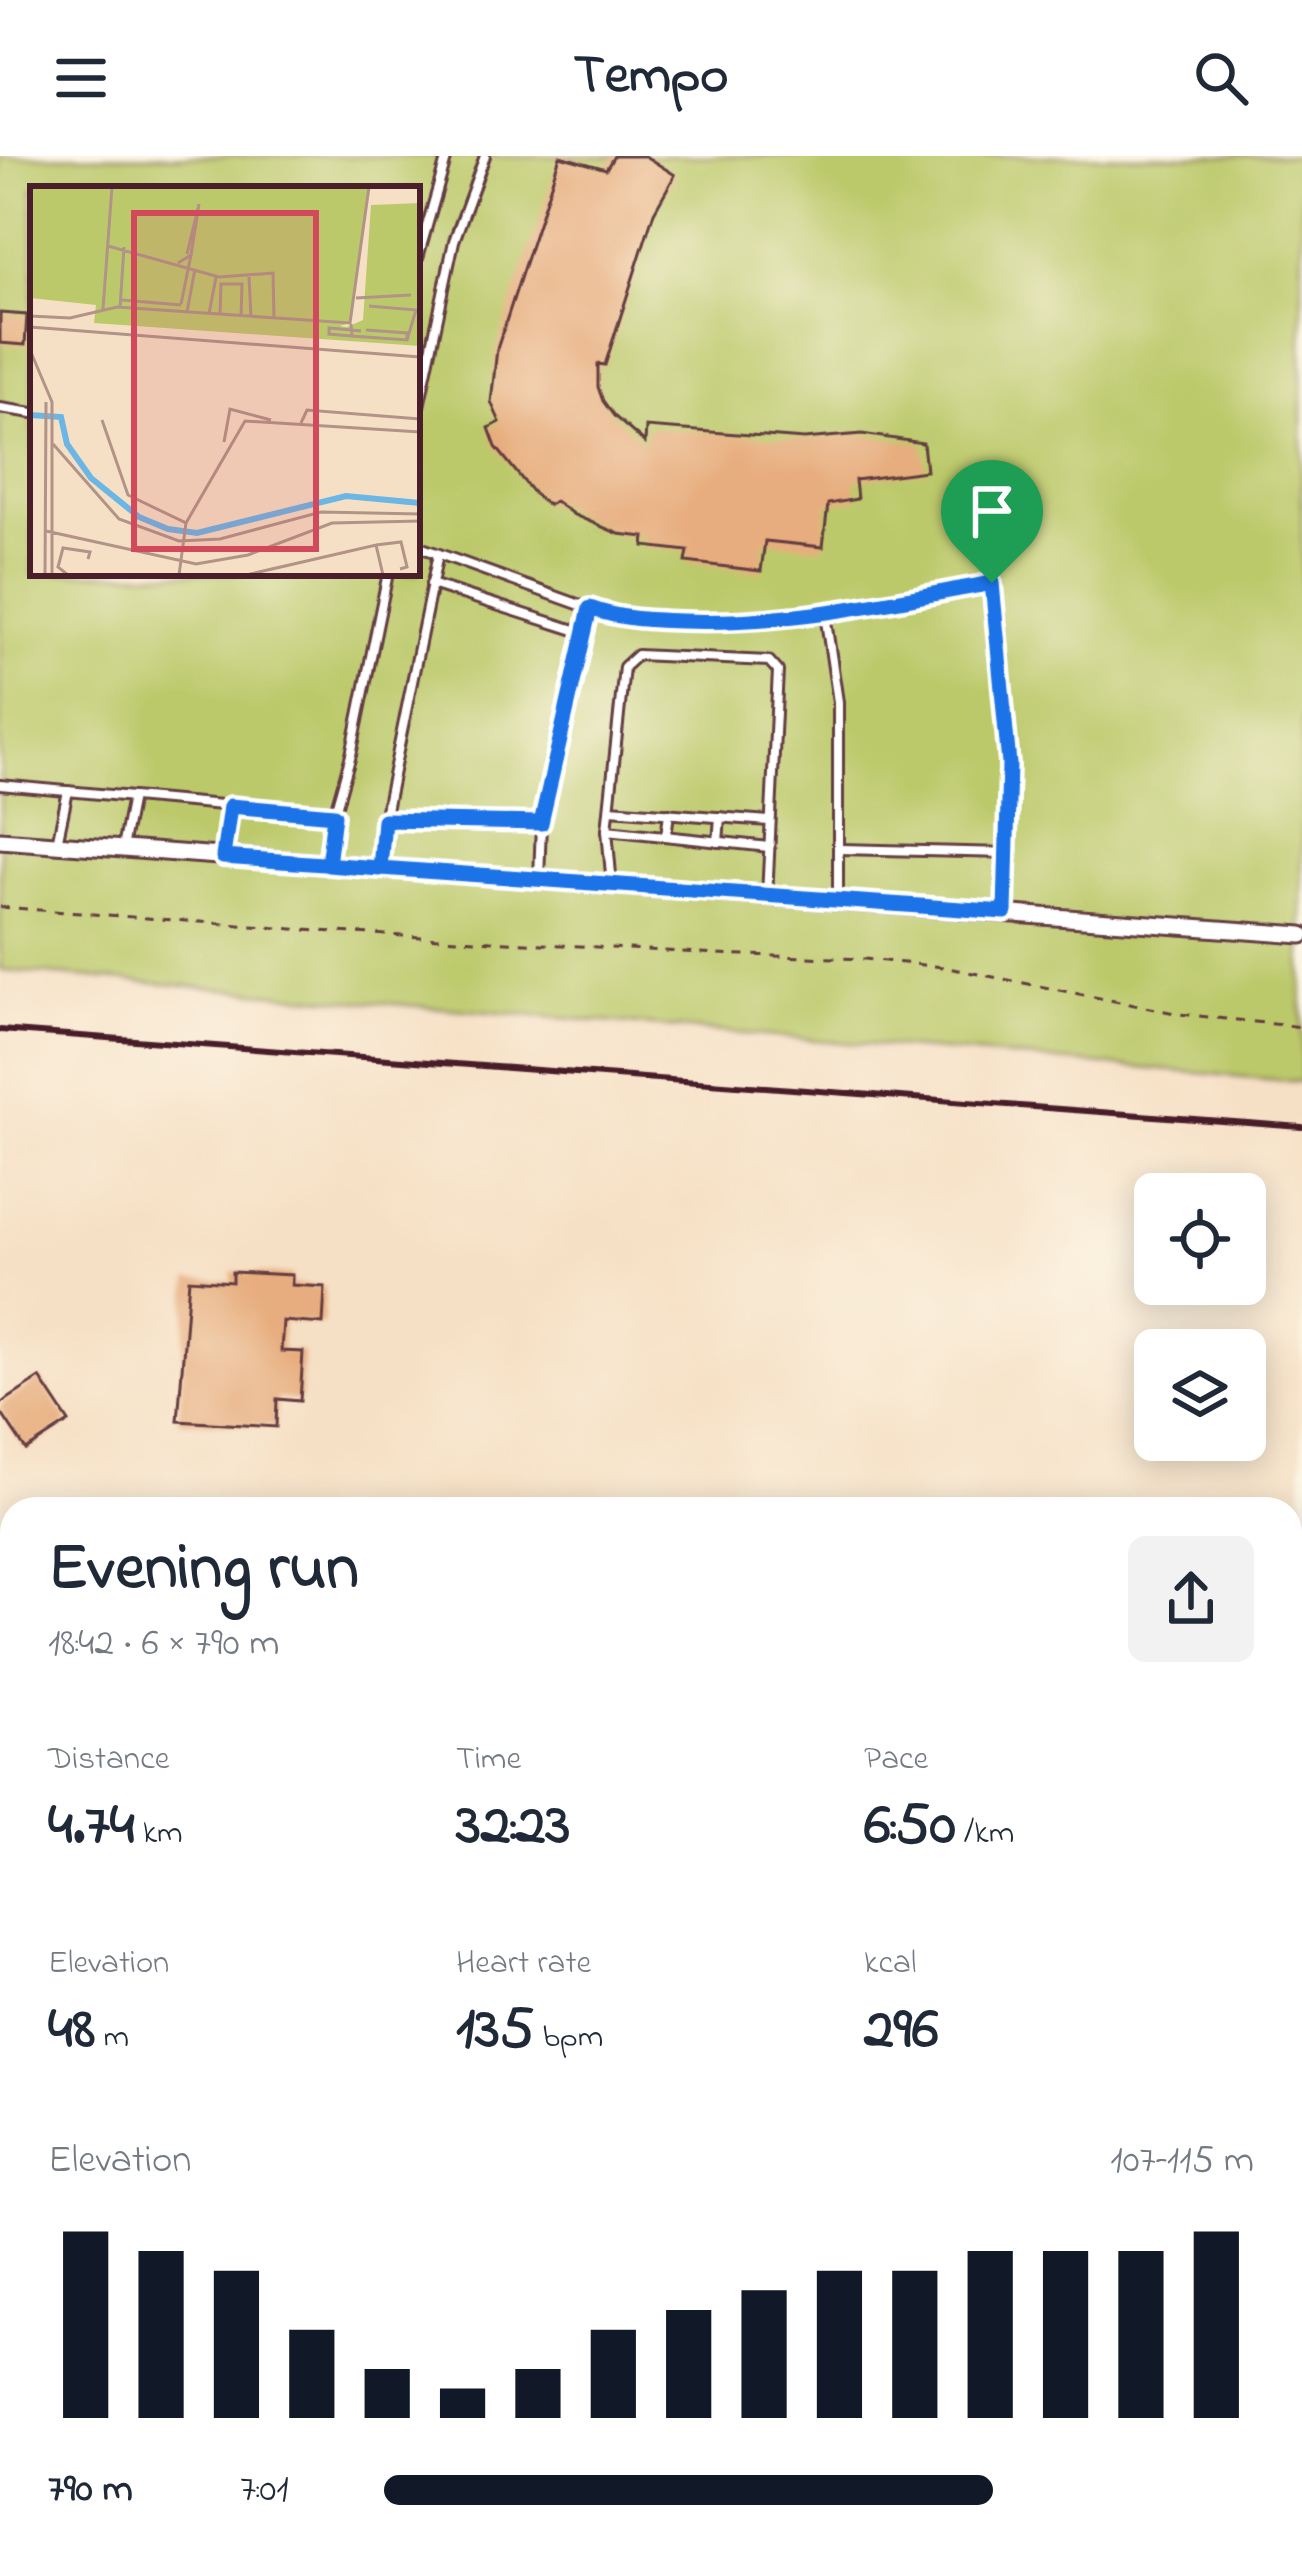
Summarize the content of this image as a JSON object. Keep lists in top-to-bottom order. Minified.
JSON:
{"page":{"header":"Tempo","heading":["Evening run","18:42 · 6 × 790 m"],"stats":[["Distance","4.74 km"],["Time","32:23"],["Pace","6:50 /km"],["Elevation","48 m"],["Heart rate","135 bpm"],["kcal","296"]],"chart":["Elevation","107–115 m"],"list":[{"name":"790 m","note":"7:01"}]}}
